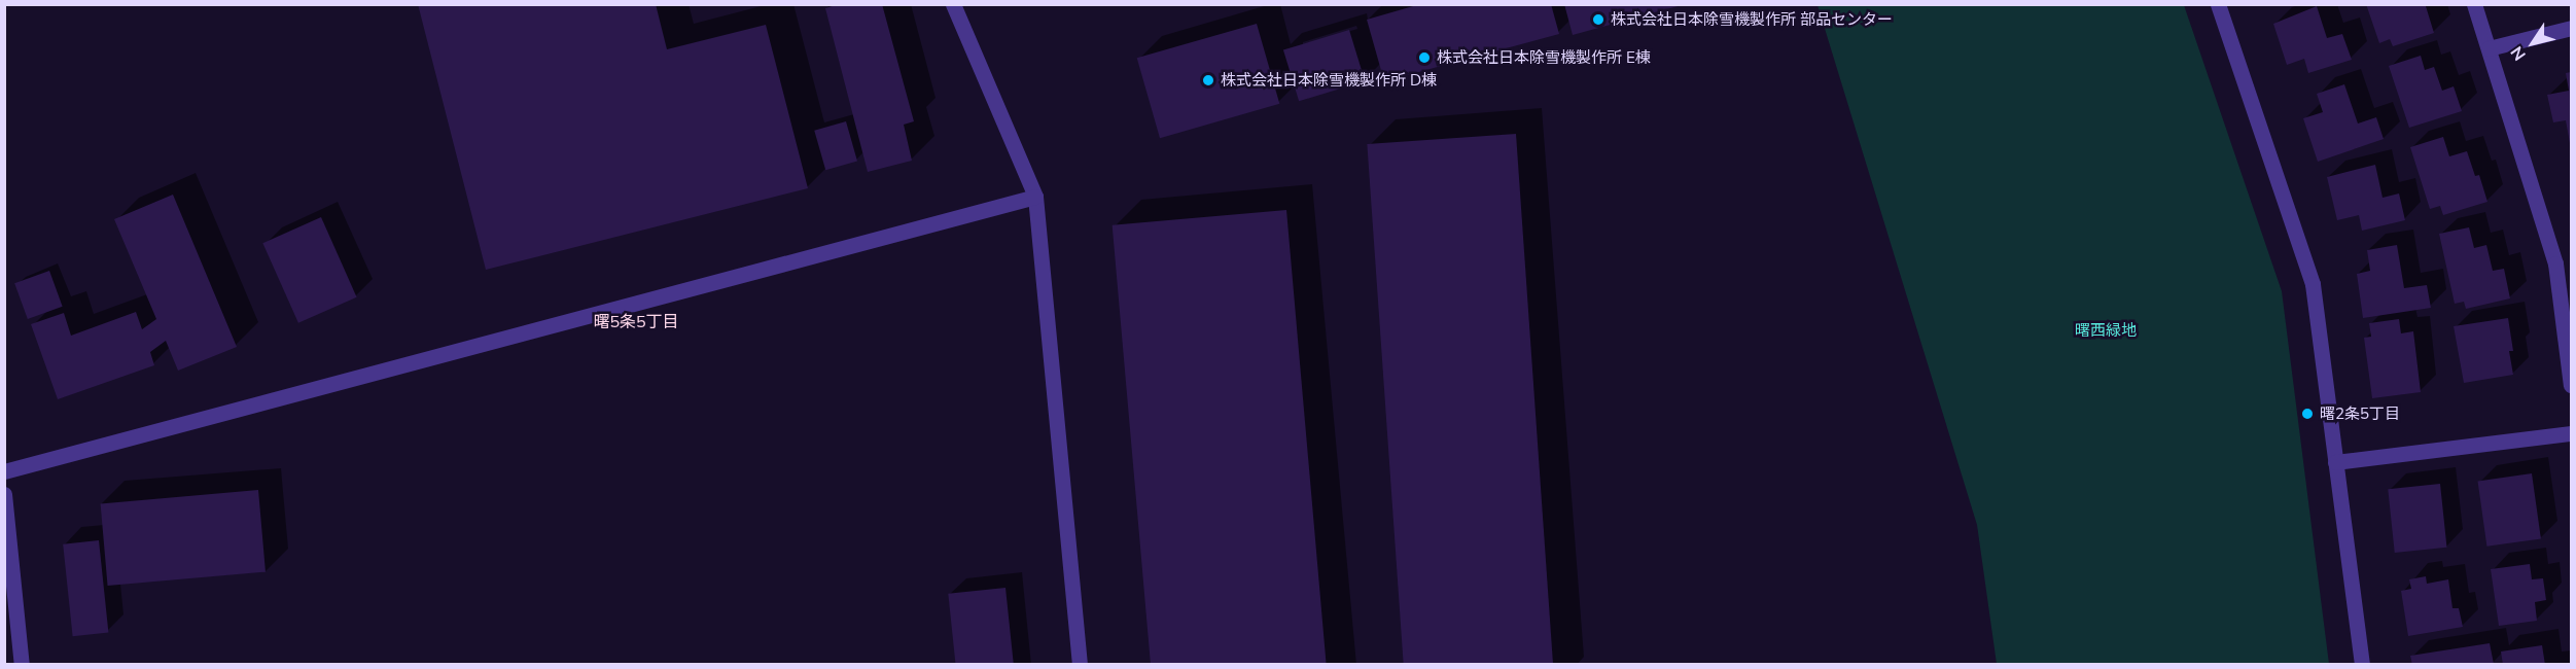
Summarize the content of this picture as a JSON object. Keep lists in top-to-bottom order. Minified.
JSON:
{"districts":["曙5条5丁目"],"parks":["曙西緑地"],"places":["株式会社日本除雪機製作所 部品センター","株式会社日本除雪機製作所 E棟","株式会社日本除雪機製作所 D棟","曙2条5丁目"],"north":"bottom left"}
